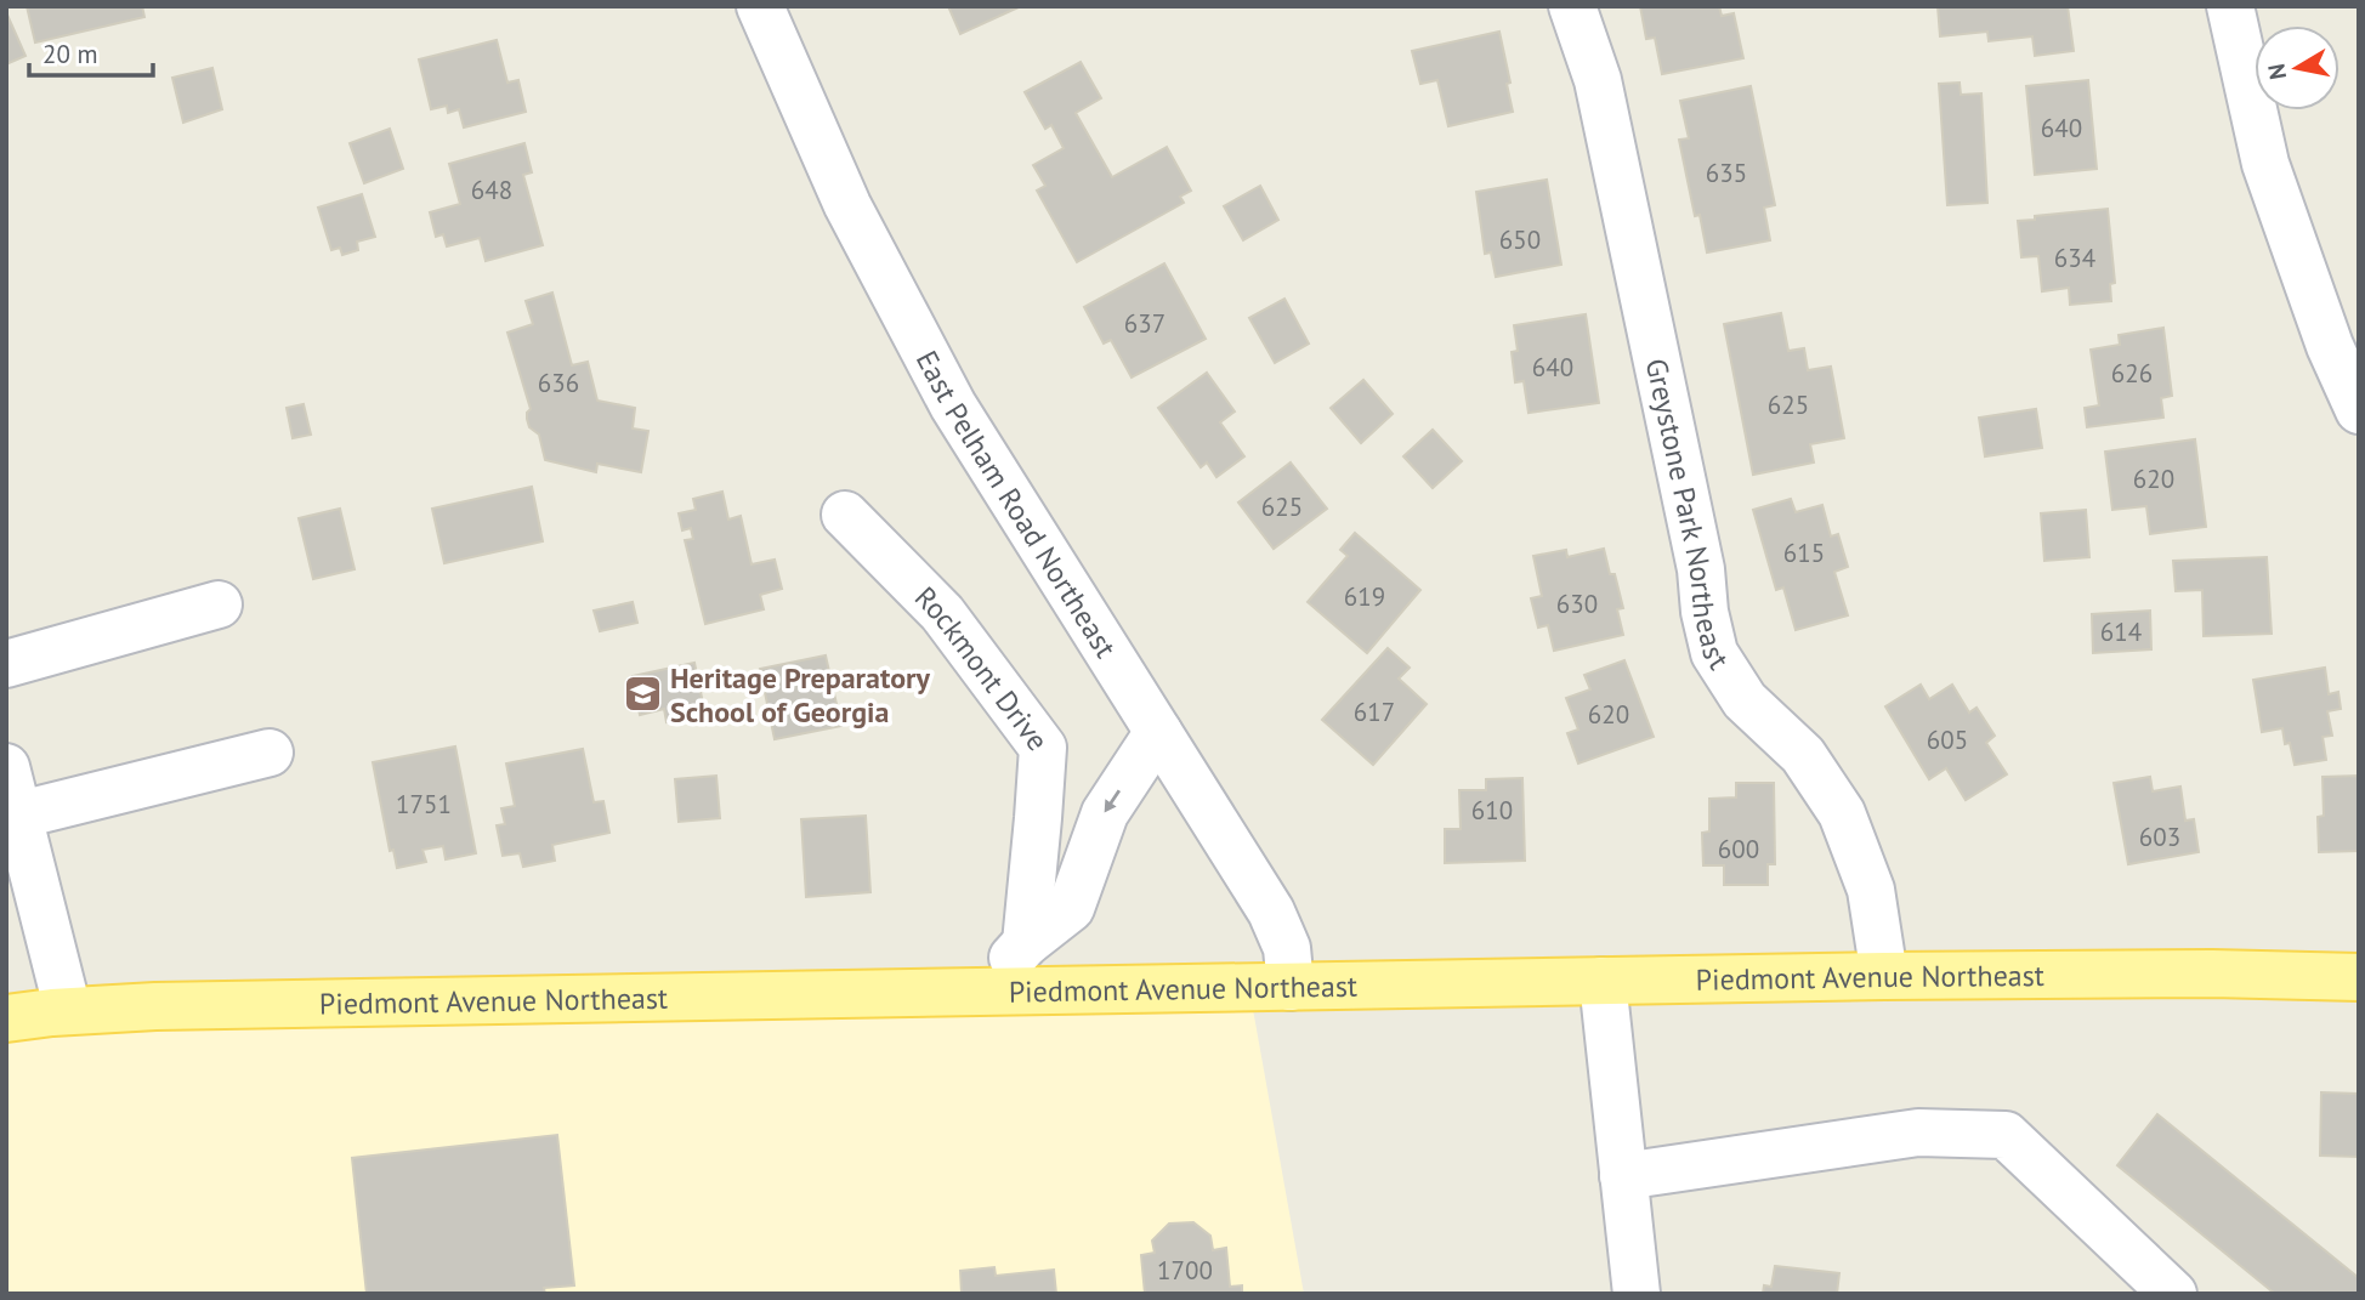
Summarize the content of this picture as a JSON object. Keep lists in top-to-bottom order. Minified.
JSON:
{"streets":{"main road":["Piedmont Avenue Northeast"],"street":["East Pelham Road Northeast","Greystone Park Northeast","Rockmont Drive"]},"crossings":[["East Pelham Road Northeast","Piedmont Avenue Northeast"],["Greystone Park Northeast","Piedmont Avenue Northeast"]],"places":{"school or university":["Heritage Preparatory School of Georgia"]},"house_numbers":["640","635","648","650","634","637","640","626","636","625","620","625","615","619","630","614","617","620","605","1751","610","603","600","1700"],"scale_bar":"20 m","north":"left"}
